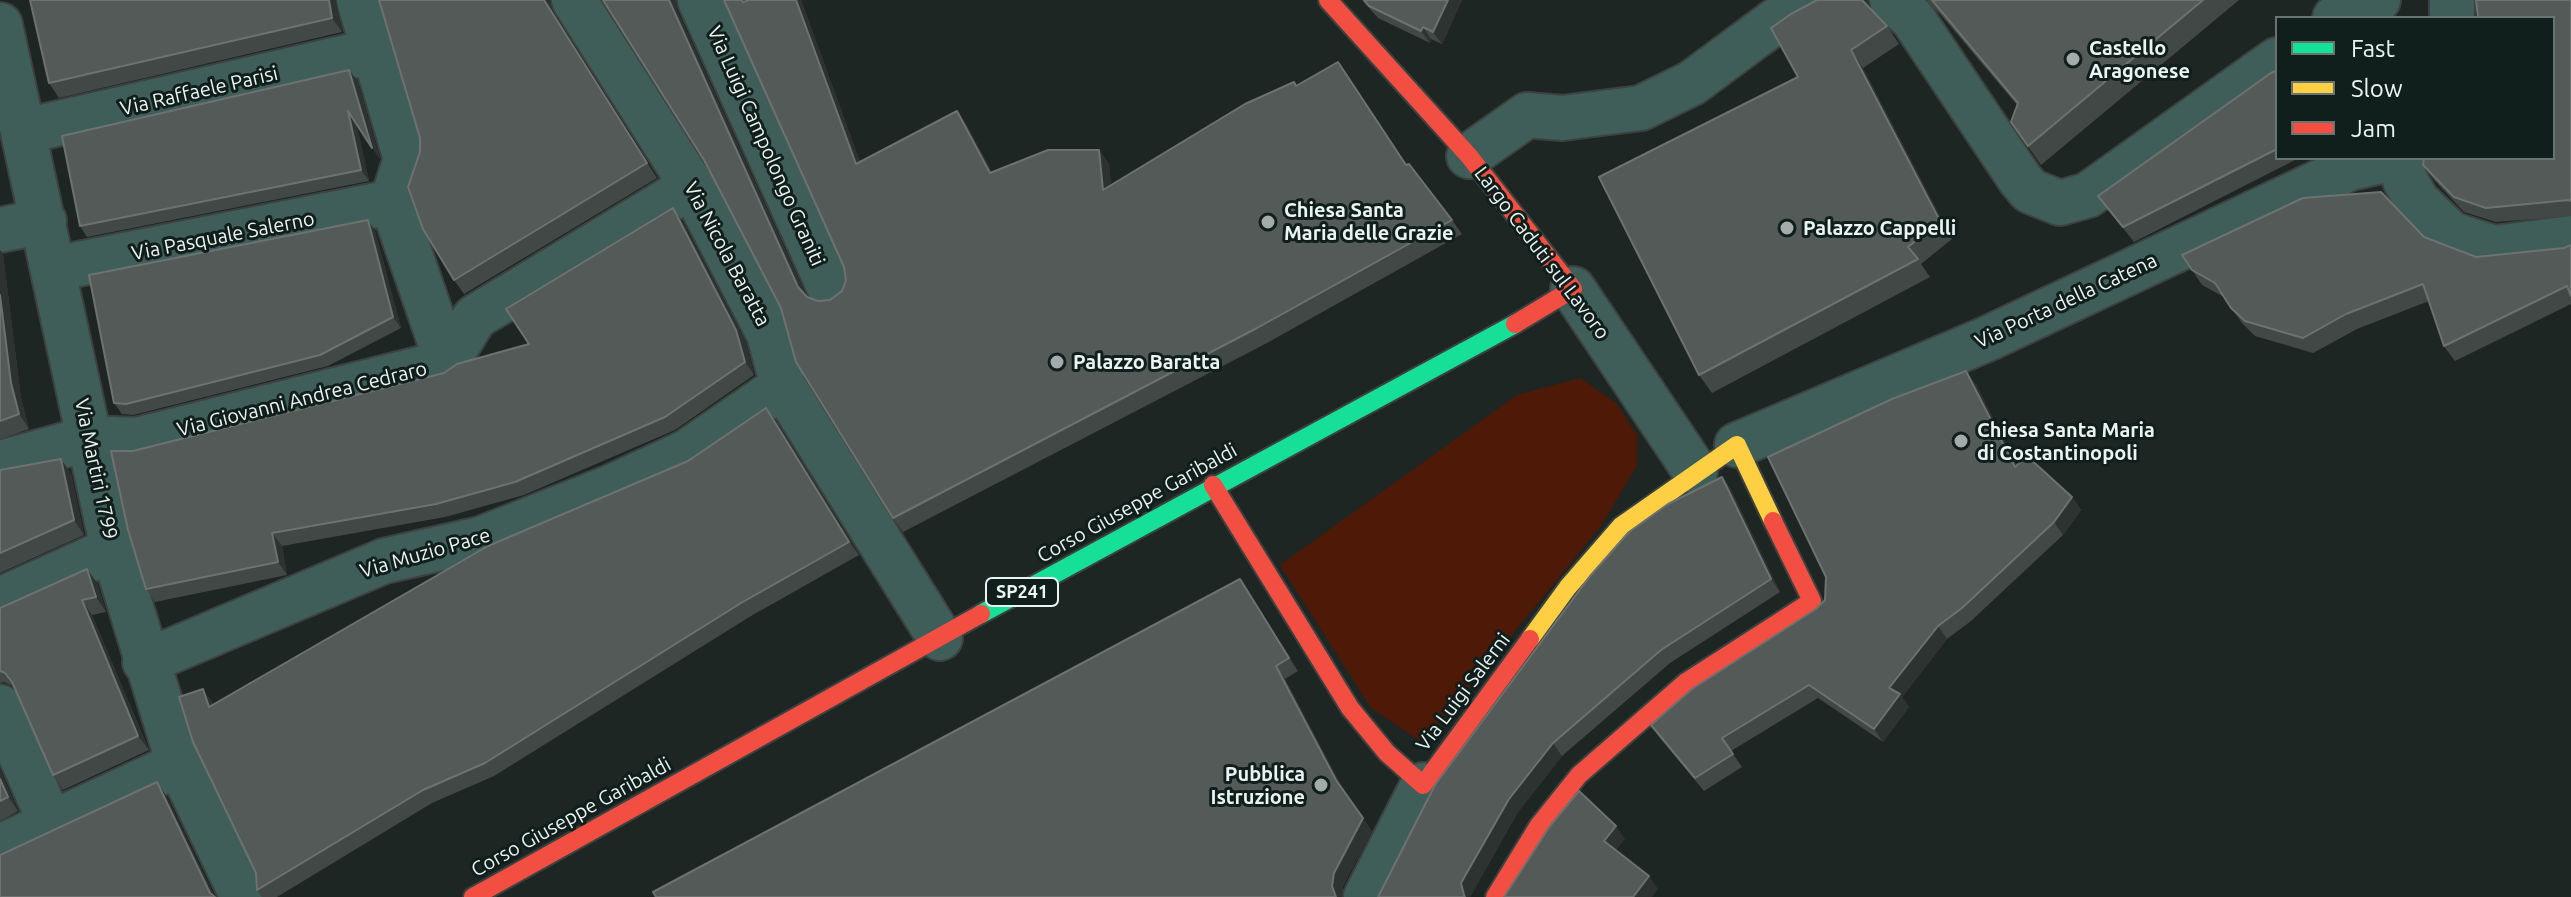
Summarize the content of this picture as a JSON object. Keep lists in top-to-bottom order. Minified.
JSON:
{"streets":{"main road":["Largo Caduti sul Lavoro","Corso Giuseppe Garibaldi","SP241","Via Luigi Salerni"],"street":["Via Raffaele Parisi","Via Luigi Campolongo Graniti","Via Pasquale Salerno","Via Nicola Baratta","Via Porta della Catena","Via Giovanni Andrea Cedraro","Via Martiri 1799","Via Muzio Pace"]},"crossings":[["Via Raffaele Parisi","Via Martiri 1799"],["Via Pasquale Salerno","Via Martiri 1799"],["Largo Caduti sul Lavoro","Corso Giuseppe Garibaldi"],["Largo Caduti sul Lavoro","Via Luigi Salerni"],["Via Nicola Baratta","Via Giovanni Andrea Cedraro"],["Via Nicola Baratta","Corso Giuseppe Garibaldi"],["Via Nicola Baratta","Via Muzio Pace"],["Via Porta della Catena","Via Luigi Salerni"],["Via Giovanni Andrea Cedraro","Via Martiri 1799"],["Via Martiri 1799","Via Muzio Pace"],["Corso Giuseppe Garibaldi","Via Luigi Salerni"]],"places":["Castello Aragonese","Chiesa Santa Maria delle Grazie","Palazzo Cappelli","Palazzo Baratta","Chiesa Santa Maria di Costantinopoli","Pubblica Istruzione"],"legend":["Fast","Slow","Jam"]}
